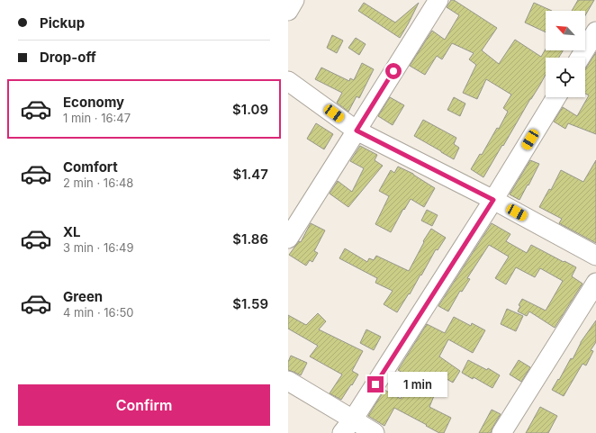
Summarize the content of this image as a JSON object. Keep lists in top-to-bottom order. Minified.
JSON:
{"north":"top left","page":{"banner":["Pickup","Drop-off"],"list":[{"name":"Economy","note":"1 min · 16:47","value":"$1.09"},{"name":"Comfort","note":"2 min · 16:48","value":"$1.47"},{"name":"XL","note":"3 min · 16:49","value":"$1.86"},{"name":"Green","note":"4 min · 16:50","value":"$1.59"}],"bubble":"1 min","buttons":"Confirm"}}
